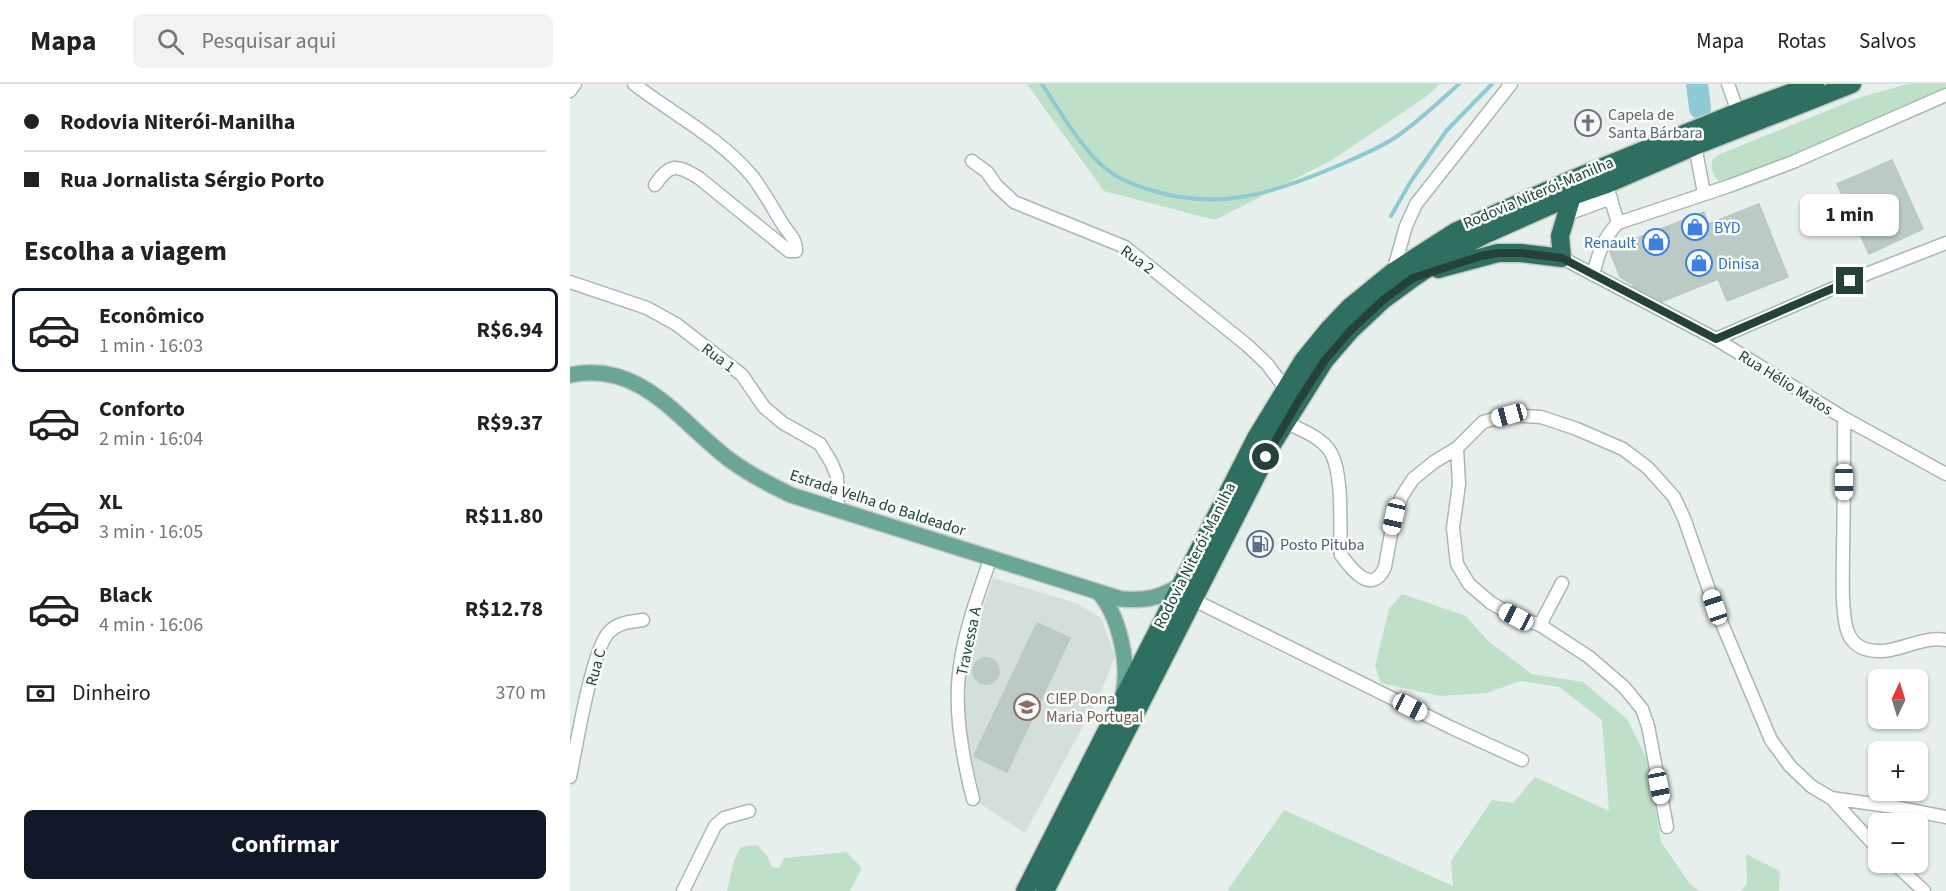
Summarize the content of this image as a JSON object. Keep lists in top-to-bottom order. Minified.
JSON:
{"streets":{"highway":["Rodovia Niterói-Manilha"],"main road":["Estrada Velha do Baldeador"],"street":["Rua 2","Rua 1","Rua Hélio Matos","Travessa A","Rua C"]},"crossings":[["Rodovia Niterói-Manilha","Rua 2"],["Rodovia Niterói-Manilha","Estrada Velha do Baldeador"],["Rua 1","Estrada Velha do Baldeador"],["Estrada Velha do Baldeador","Travessa A"]],"places":{"church":["Capela de Santa Bárbara"],"shop":["BYD","Renault","Dinisa"],"fuel station":["Posto Pituba"],"school or university":["CIEP Dona Maria Portugal"]},"north":"top","page":{"header":"Mapa","search":"Pesquisar aqui","nav":["Mapa","Rotas","Salvos"],"banner":["Rodovia Niterói-Manilha","Rua Jornalista Sérgio Porto"],"bubble":"1 min","heading":"Escolha a viagem","list":[{"name":"Econômico","note":"1 min · 16:03","value":"R$6.94"},{"name":"Conforto","note":"2 min · 16:04","value":"R$9.37"},{"name":"XL","note":"3 min · 16:05","value":"R$11.80"},{"name":"Black","note":"4 min · 16:06","value":"R$12.78"}],"pay":["Dinheiro","370 m"],"map_buttons":["+","−"],"buttons":"Confirmar"}}
